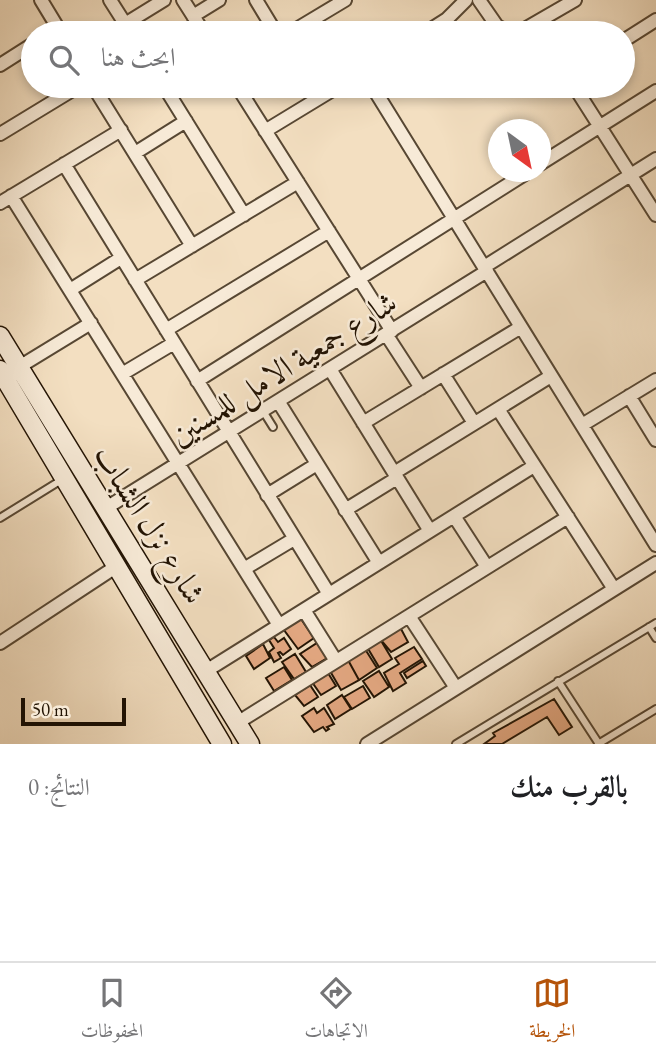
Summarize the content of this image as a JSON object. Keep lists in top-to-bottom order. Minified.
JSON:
{"streets":{"street":["شارع جمعية الامل للمسنين","شارع نزل الشباب"]},"crossings":[["شارع جمعية الامل للمسنين","شارع نزل الشباب"]],"scale_bar":"50 m","north":"bottom right","page":{"search":"ابحث هنا","scale":"50 m","heading":["بالقرب منك","النتائج: 0"],"nav":["الخريطة","الاتجاهات","المحفوظات"]}}
